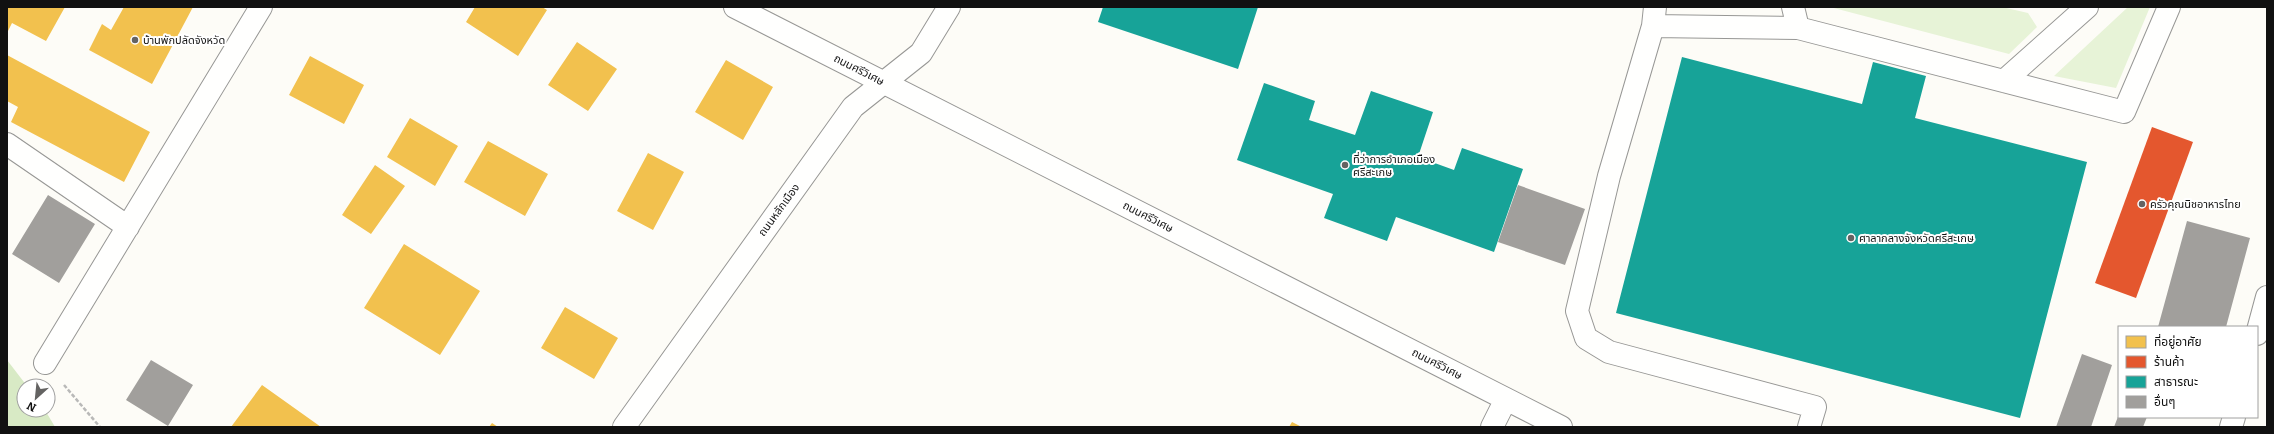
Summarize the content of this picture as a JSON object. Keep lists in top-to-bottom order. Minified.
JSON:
{"streets":{"street":["ถนนศรีวิเศษ","ถนนหลักเมือง"]},"crossings":[["ถนนศรีวิเศษ","ถนนหลักเมือง"]],"places":["บ้านพักปลัดจังหวัด","ที่ว่าการอำเภอเมือง ศรีสะเกษ","ครัวคุณนิชอาหารไทย","ศาลากลางจังหวัดศรีสะเกษ"],"legend":["ที่อยู่อาศัย","ร้านค้า","สาธารณะ","อื่นๆ"],"north":"bottom left"}
